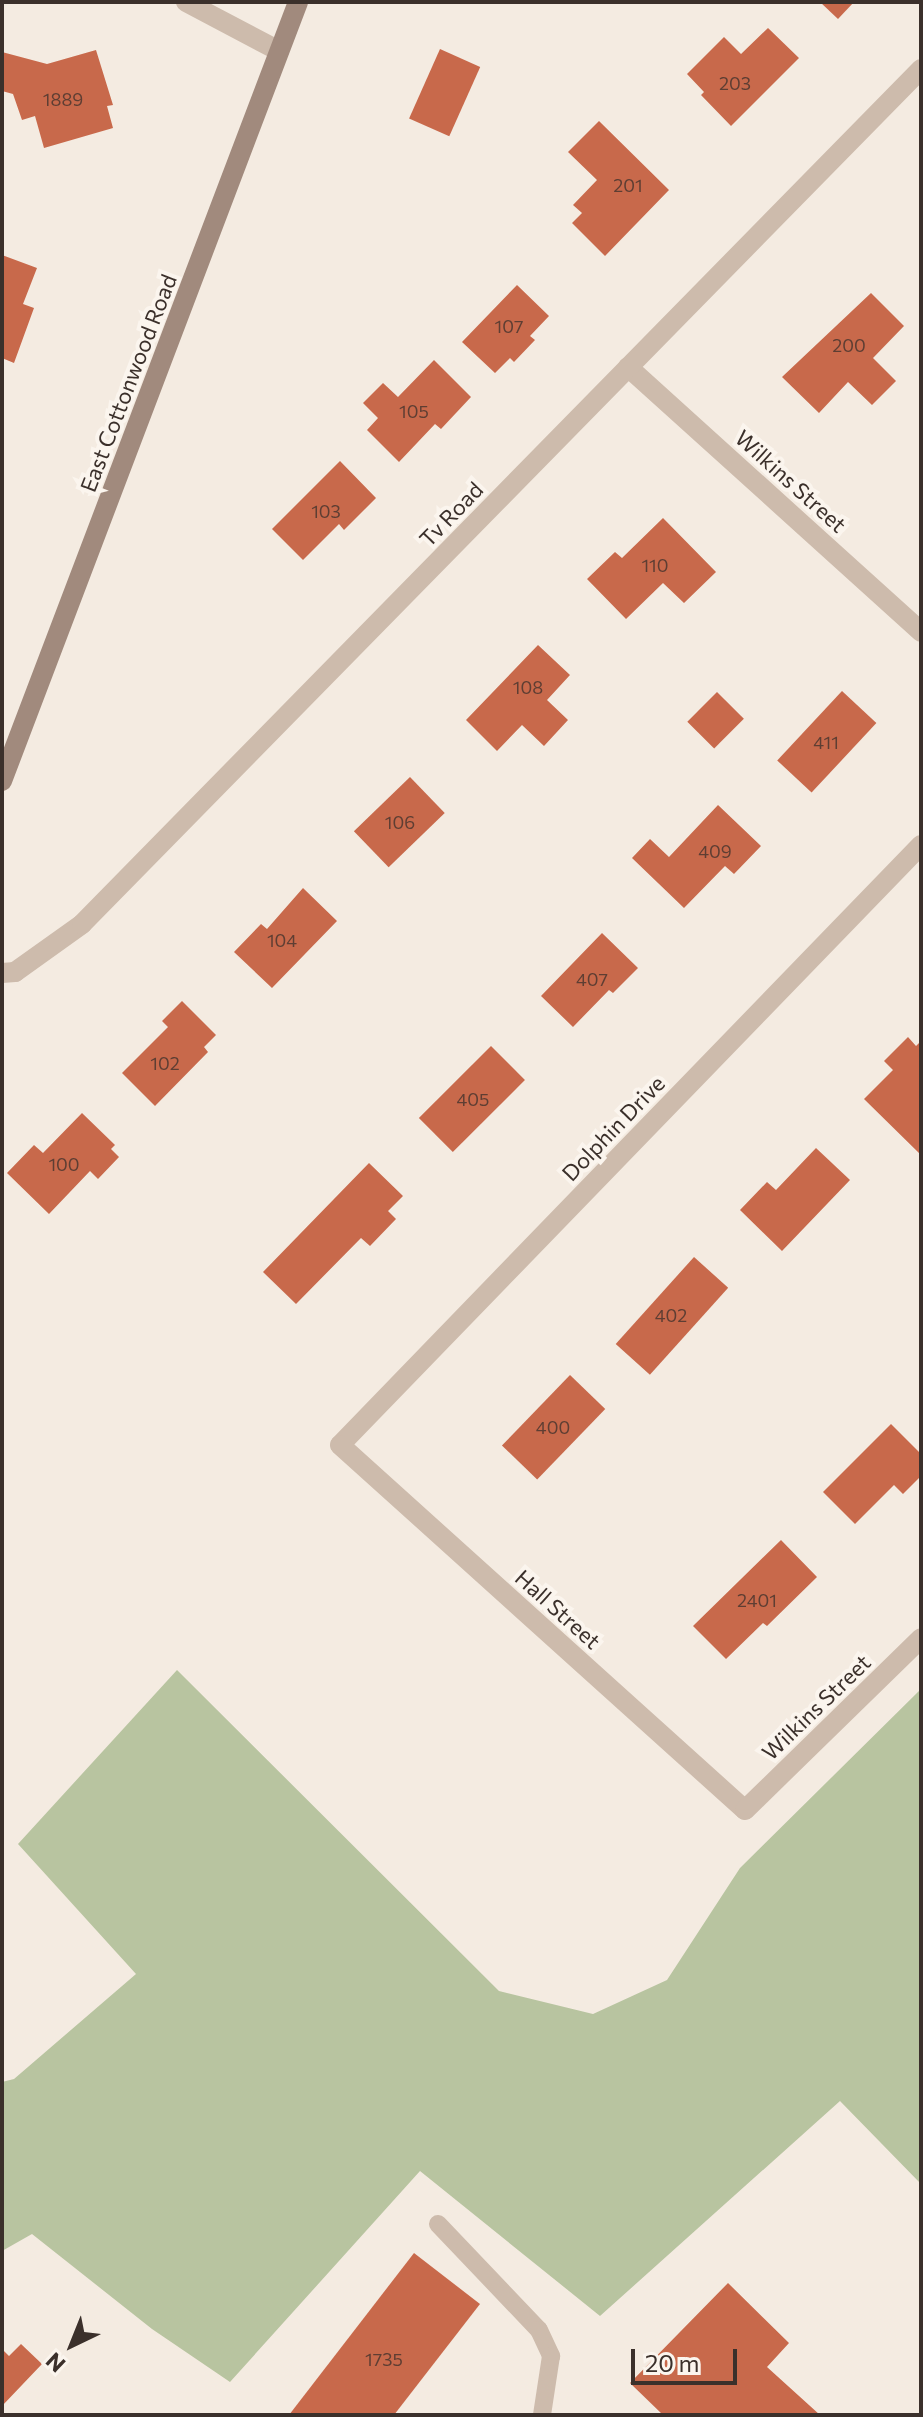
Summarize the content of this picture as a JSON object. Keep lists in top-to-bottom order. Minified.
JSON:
{"streets":{"main road":["East Cottonwood Road"],"street":["Wilkins Street","Tv Road","Dolphin Drive","Hall Street"]},"crossings":[["Wilkins Street","Tv Road"],["Wilkins Street","Hall Street"],["Dolphin Drive","Hall Street"]],"house_numbers":["203","1889","201","107","200","105","103","110","108","411","106","409","104","407","102","405","100","402","400","2401","1735"],"scale_bar":"20 m","north":"bottom left"}
